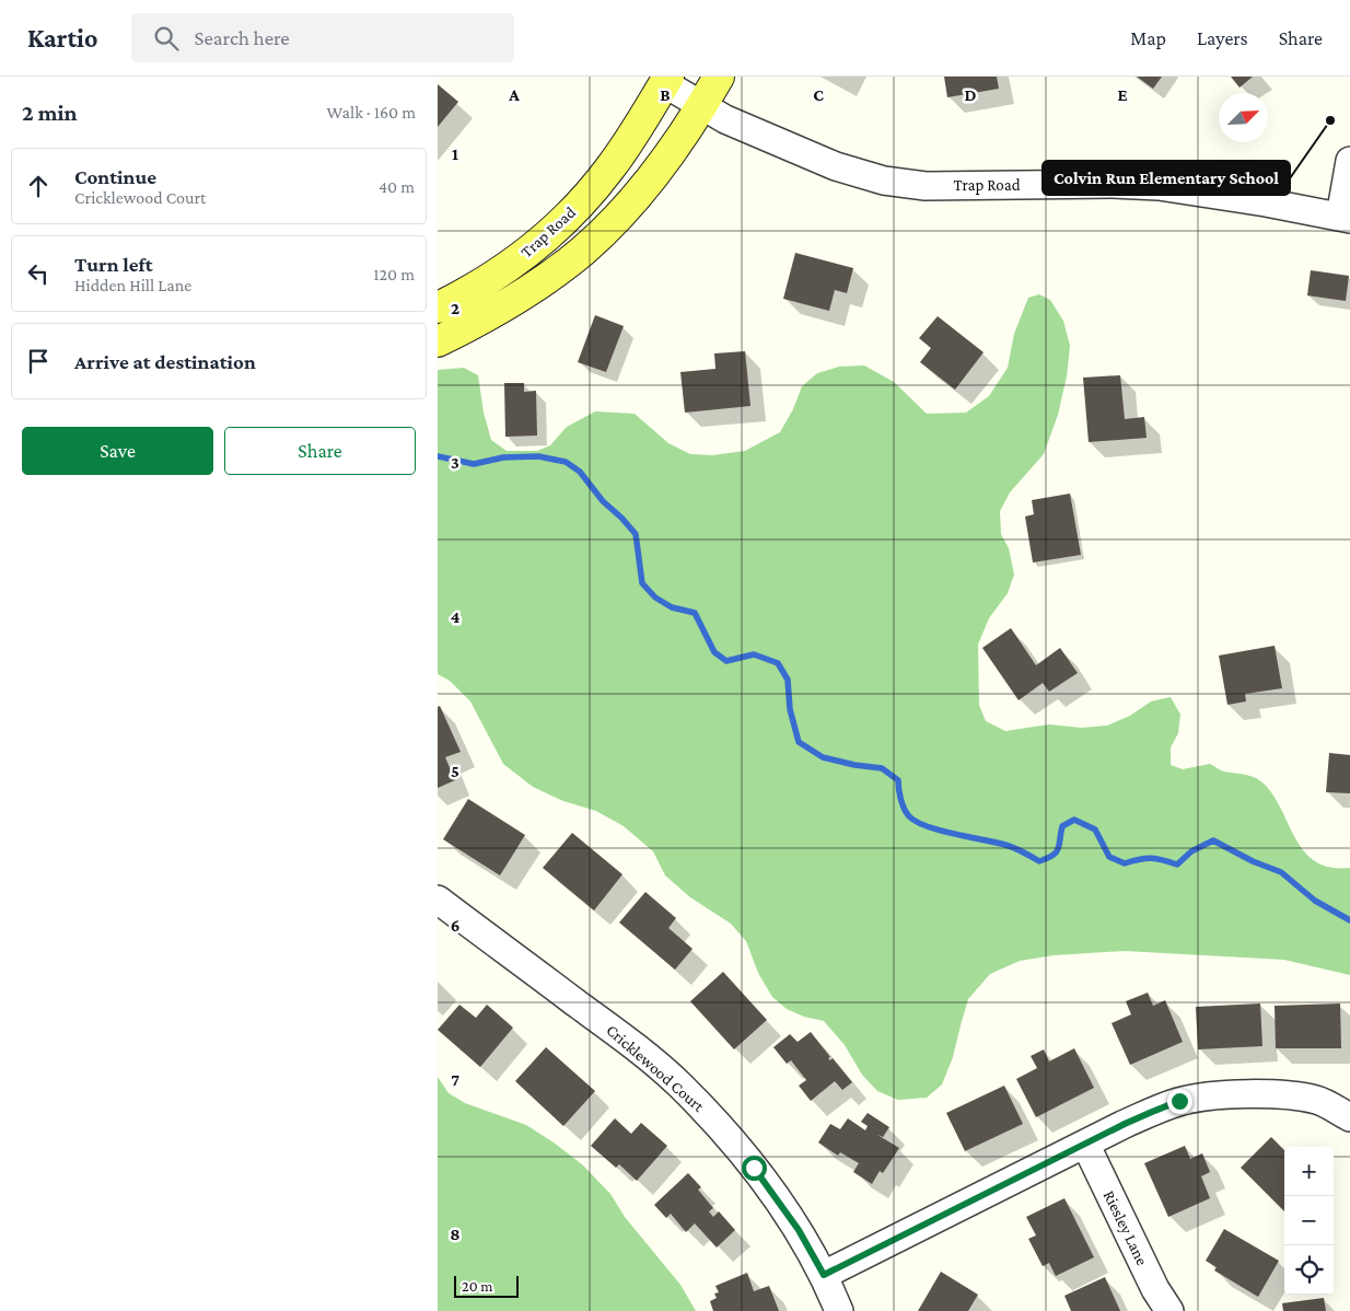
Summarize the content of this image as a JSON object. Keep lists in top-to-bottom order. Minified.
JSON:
{"streets":{"main road":["Trap Road"],"street":["Cricklewood Court","Riesley Lane"]},"places":["Colvin Run Elementary School"],"scale_bar":"20 m","north":"top right","page":{"header":"Kartio","search":"Search here","nav":["Map","Layers","Share"],"heading":["2 min","Walk · 160 m"],"list":[["Continue","Cricklewood Court","40 m"],["Turn left","Hidden Hill Lane","120 m"],"Arrive at destination"],"buttons":["Save","Share"],"map_buttons":["+","−"],"scale":"20 m"},"grid":{"columns":["A","B","C","D","E"],"rows":["1","2","3","4","5","6","7","8"]}}
